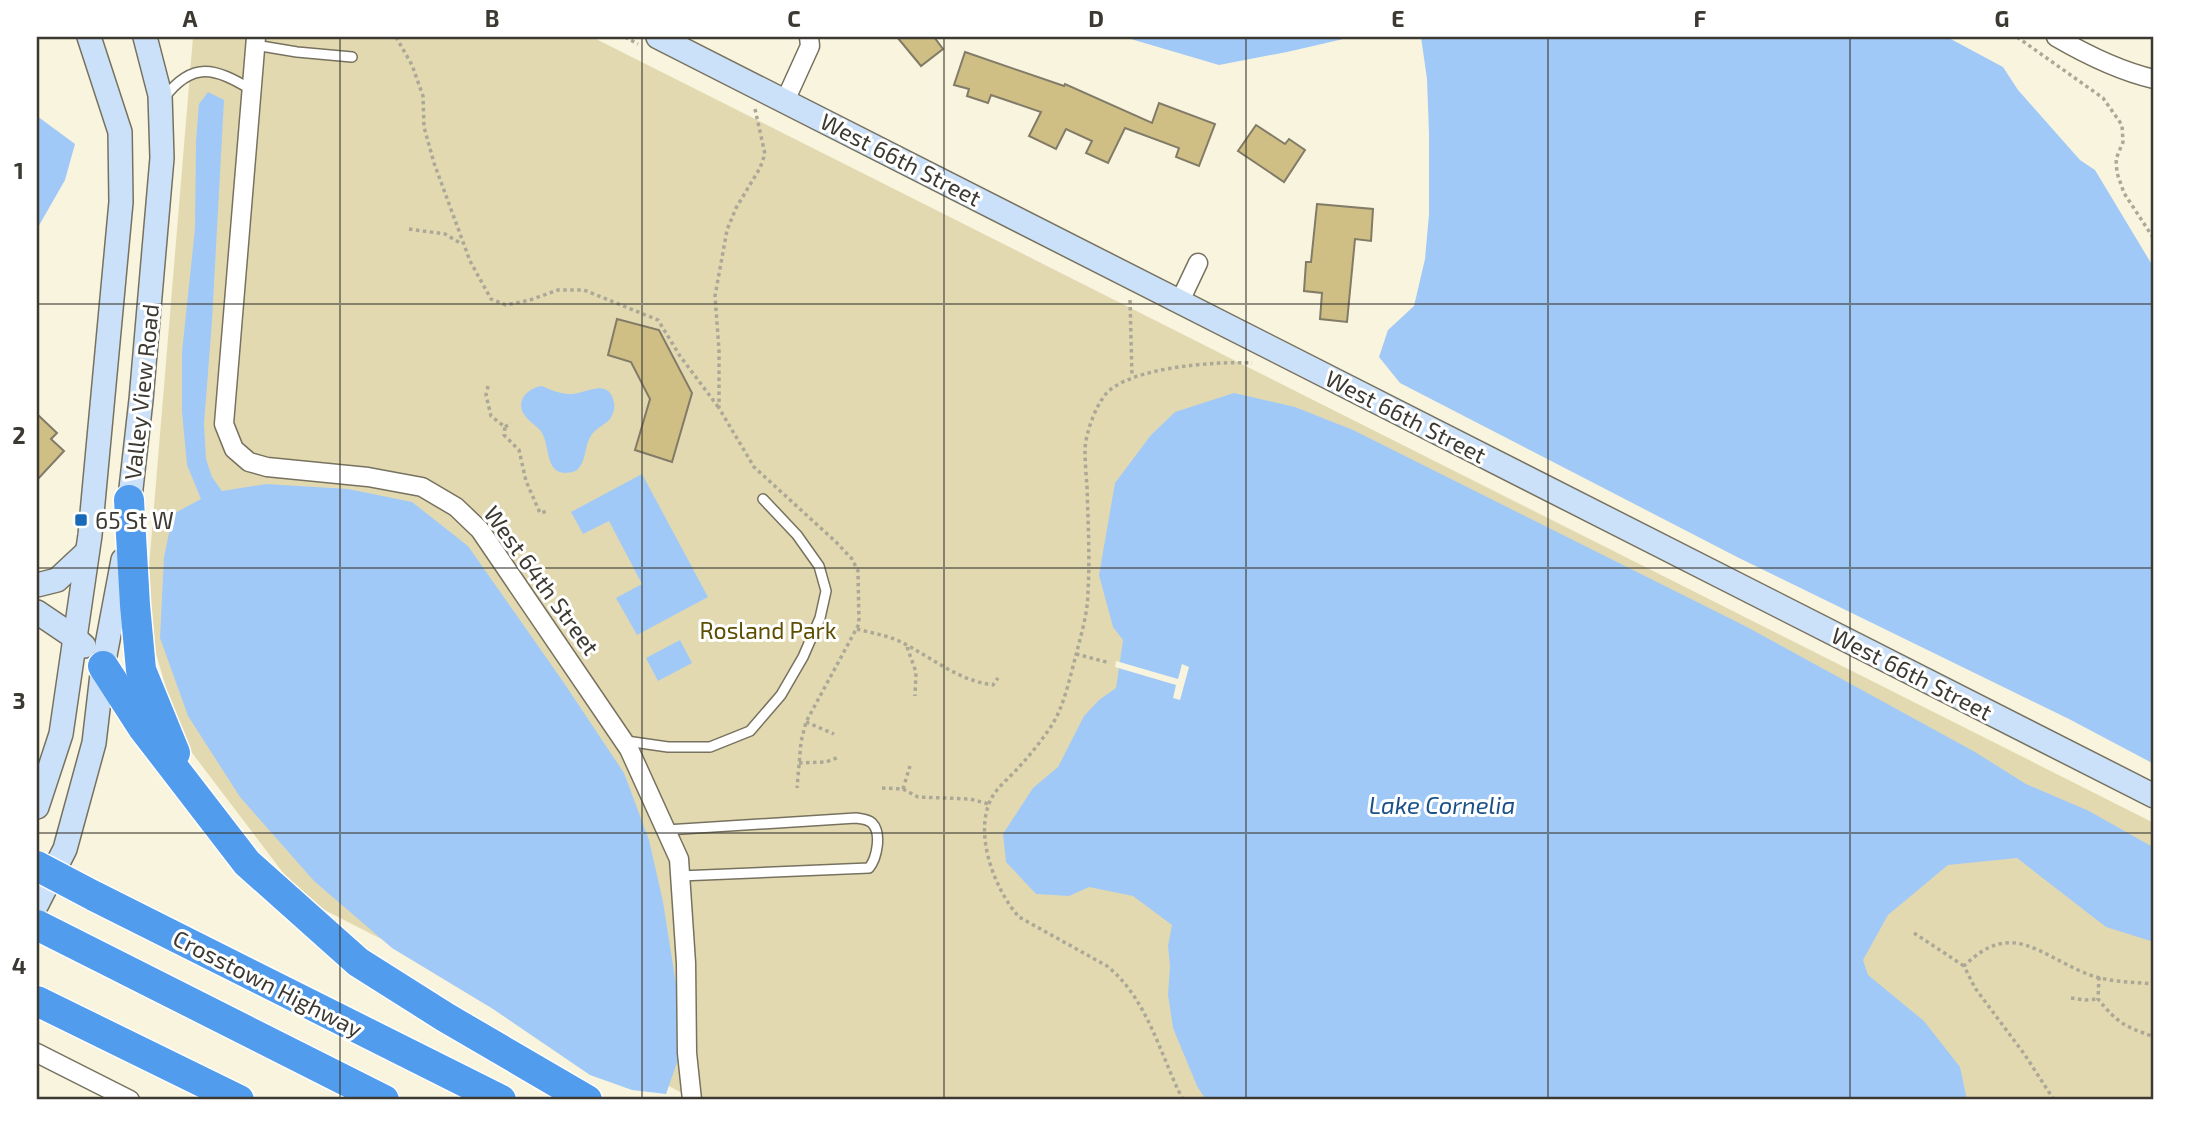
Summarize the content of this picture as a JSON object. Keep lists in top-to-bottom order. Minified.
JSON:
{"streets":{"highway":["Crosstown Highway"],"street":["West 66th Street","Valley View Road","West 64th Street"]},"water":["Lake Cornelia"],"parks":["Rosland Park"],"places":{"transit":["65 St W"]},"grid":{"columns":["A","B","C","D","E","F","G"],"rows":["1","2","3","4"]}}
